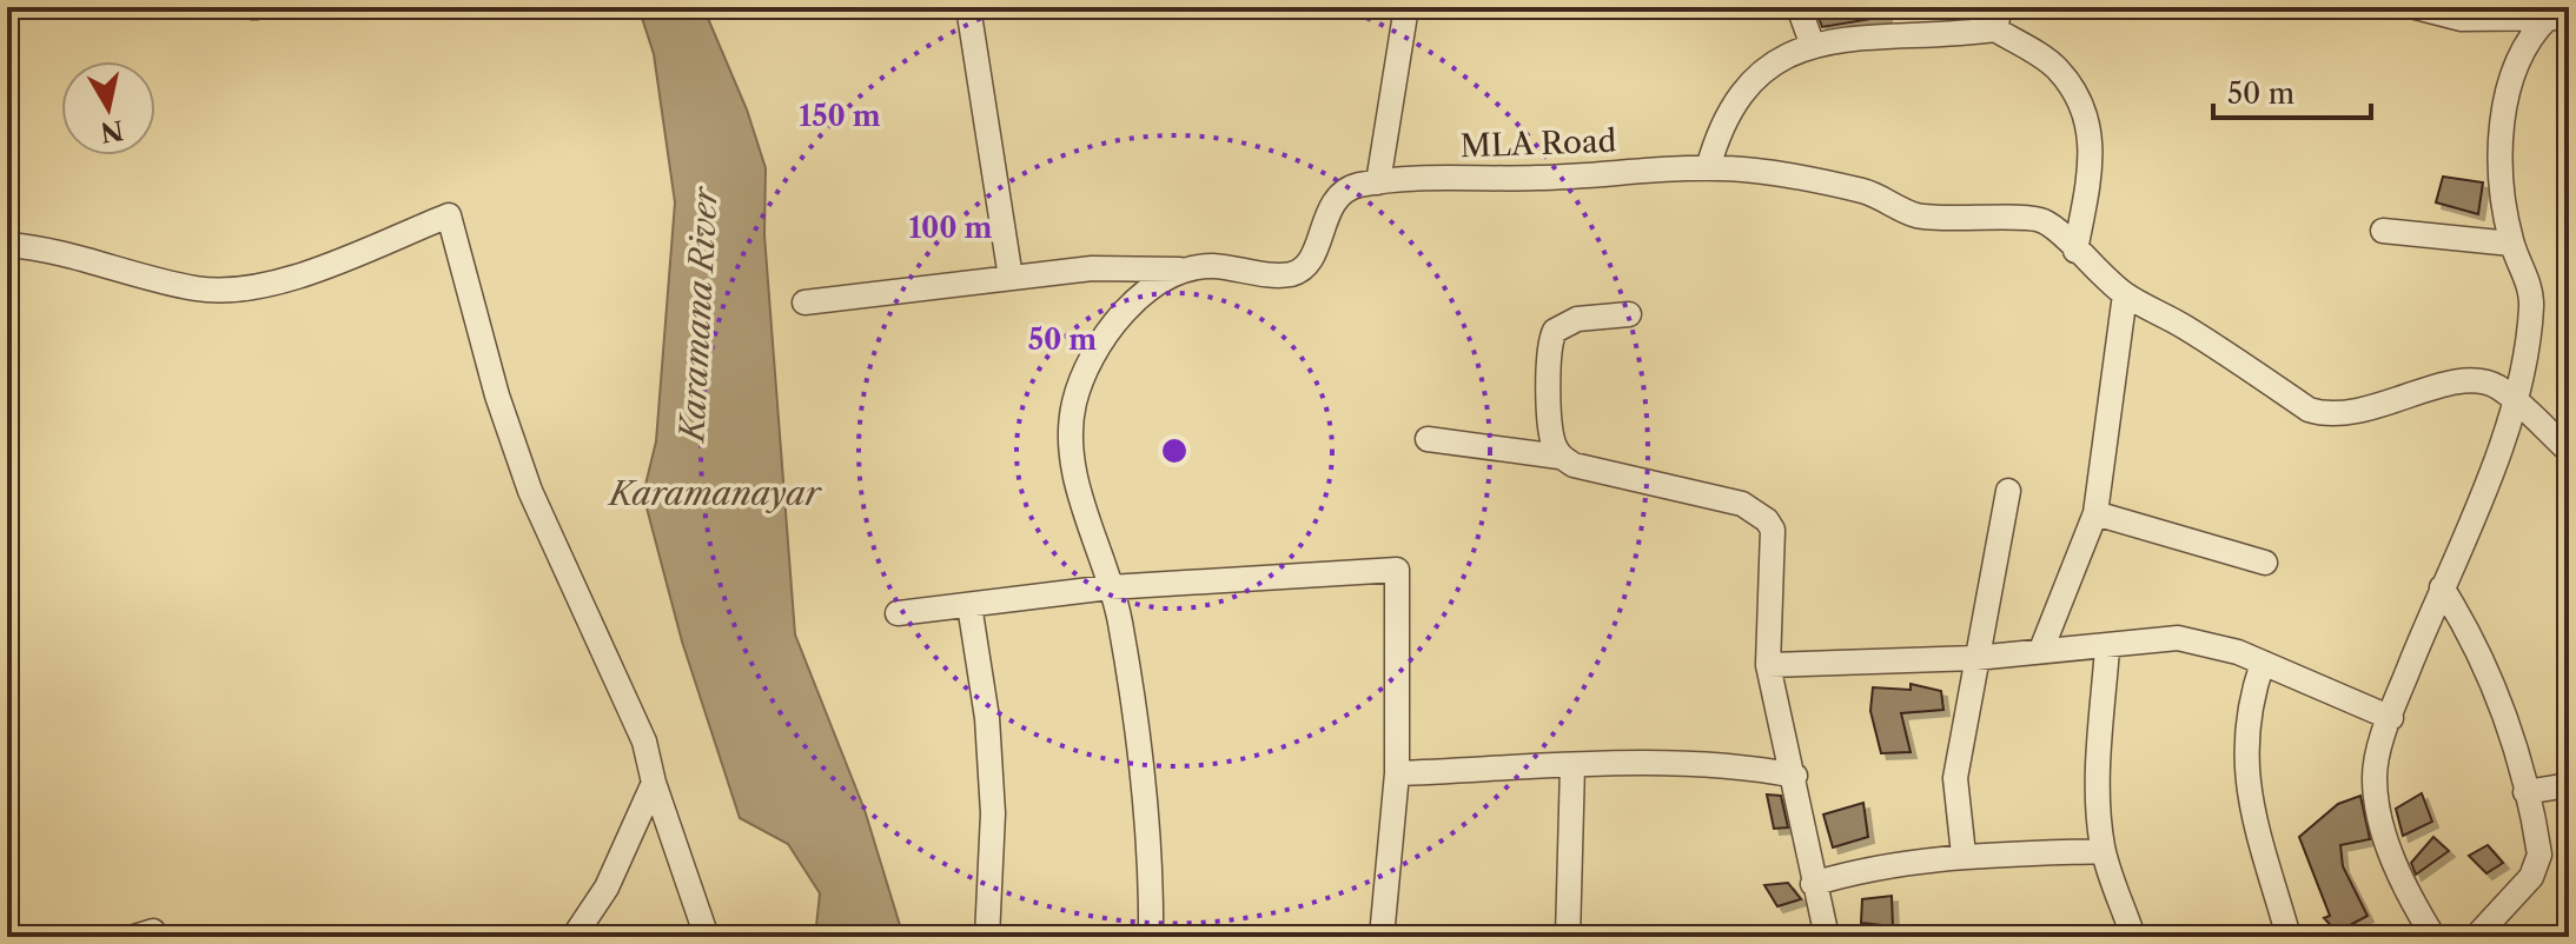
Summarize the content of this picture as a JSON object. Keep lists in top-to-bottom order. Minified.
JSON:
{"streets":{"street":["MLA Road"]},"water":["Karamana River","Karamanayar"],"scale_bar":"50 m","north":"bottom","rings":["150 m","100 m","50 m"]}
